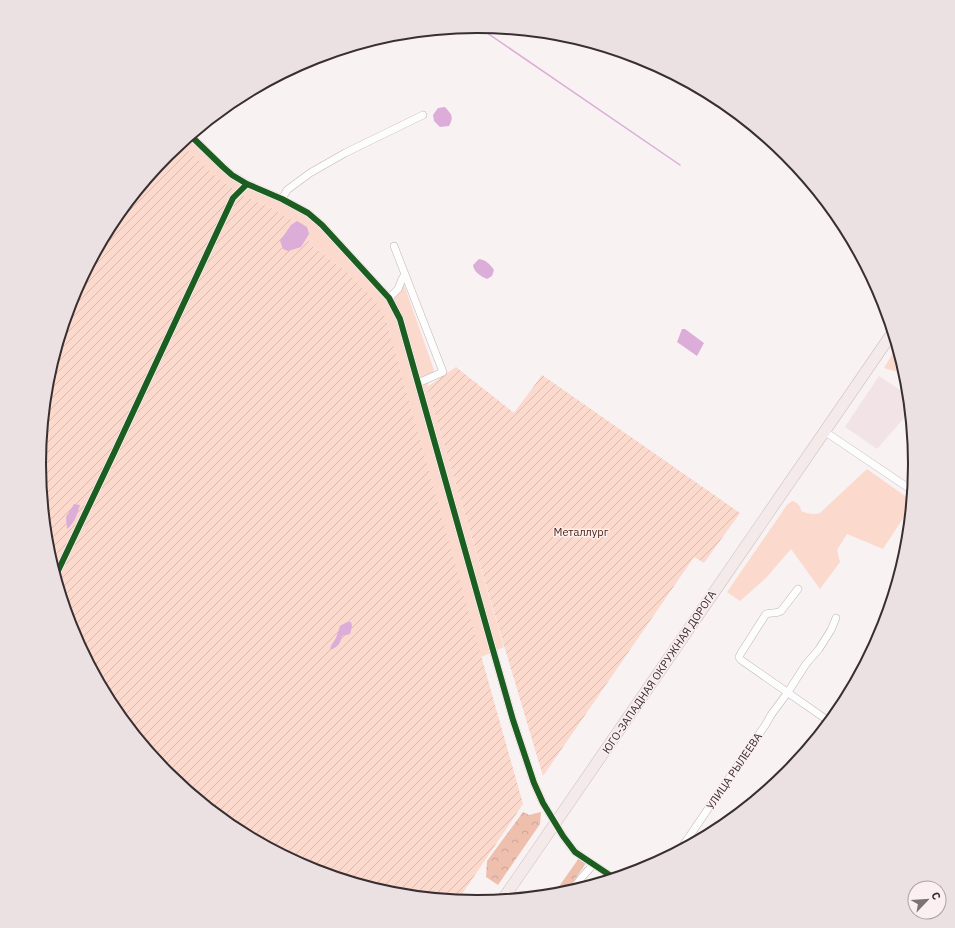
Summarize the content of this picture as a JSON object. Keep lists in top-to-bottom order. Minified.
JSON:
{"streets":{"highway":["ЮГО-ЗАПАДНАЯ ОКРУЖНАЯ ДОРОГА"],"street":["УЛИЦА РЫЛЕЕВА"]},"parks":["Металлург"],"north":"top right"}
